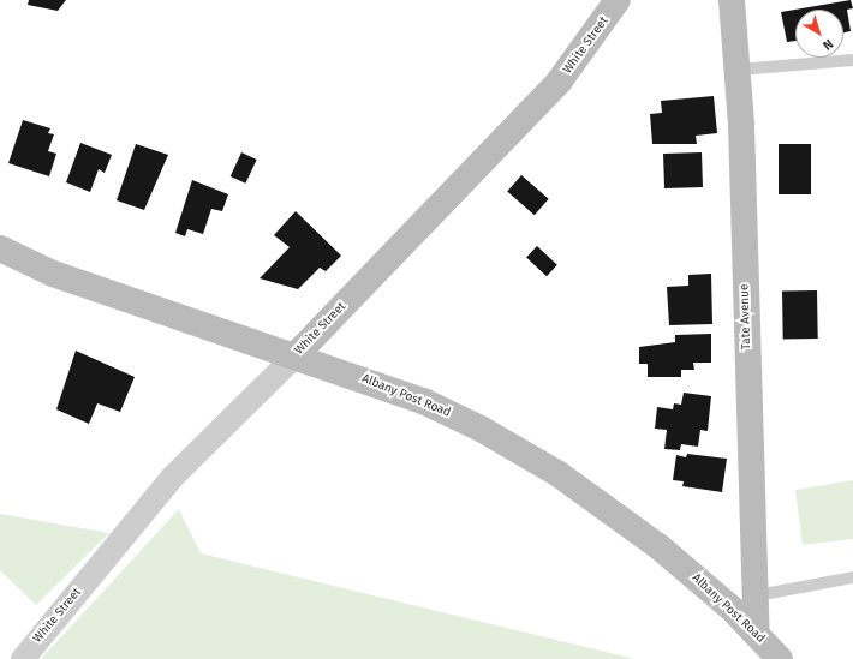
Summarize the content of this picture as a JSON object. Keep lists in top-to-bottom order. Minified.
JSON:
{"streets":{"street":["White Street","Tate Avenue","Albany Post Road"]},"crossings":[["White Street","Albany Post Road"],["Tate Avenue","Albany Post Road"]],"north":"bottom right"}
